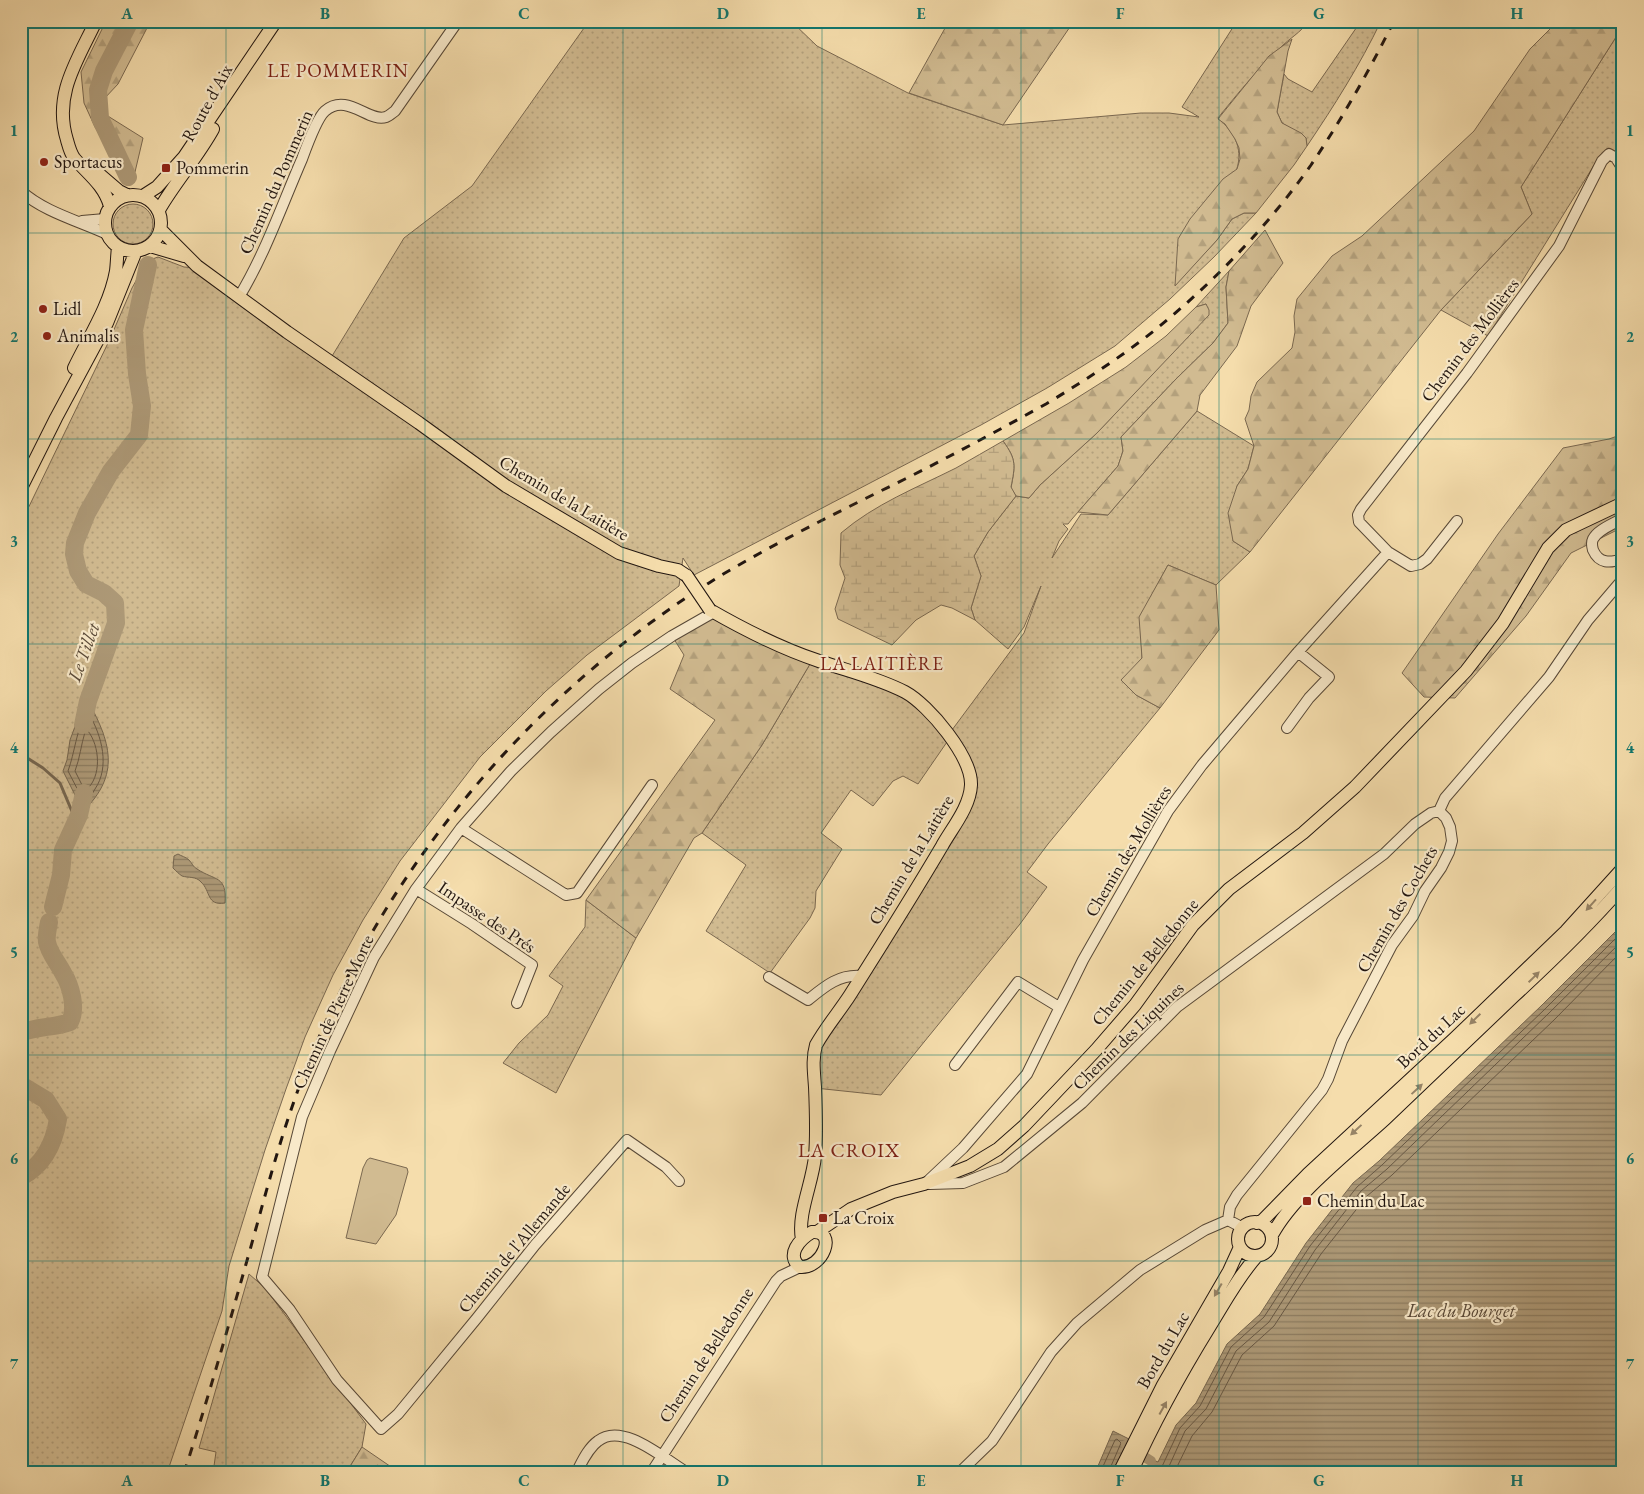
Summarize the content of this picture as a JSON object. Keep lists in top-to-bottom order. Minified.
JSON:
{"streets":{"main road":["Route d'Aix","Chemin de la Laitière","Chemin de Belledonne","Bord du Lac"],"street":["Chemin du Pommerin","Chemin des Mollières","Chemin des Cochets","Impasse des Prés","Chemin de Pierre Morte","Chemin des Liquines","Chemin de l'Allemande"]},"crossings":[["Route d'Aix","Chemin de la Laitière"],["Chemin du Pommerin","Chemin de la Laitière"],["Chemin des Mollières","Chemin de Belledonne"],["Chemin des Mollières","Chemin des Liquines"],["Chemin de la Laitière","Chemin de Belledonne"],["Chemin de la Laitière","Chemin de Pierre Morte"],["Chemin des Cochets","Chemin des Liquines"],["Impasse des Prés","Chemin de Pierre Morte"],["Chemin de Belledonne","Chemin des Liquines"],["Chemin de Pierre Morte","Chemin de l'Allemande"]],"districts":["LE POMMERIN","LA LAITIÈRE","LA CROIX"],"water":["Le Tillet","Lac du Bourget"],"places":{"other":["Sportacus","Lidl","Animalis"],"transit":["Pommerin","Chemin du Lac","La Croix"]},"grid":{"columns":["A","B","C","D","E","F","G","H"],"rows":["1","2","3","4","5","6","7"]}}
